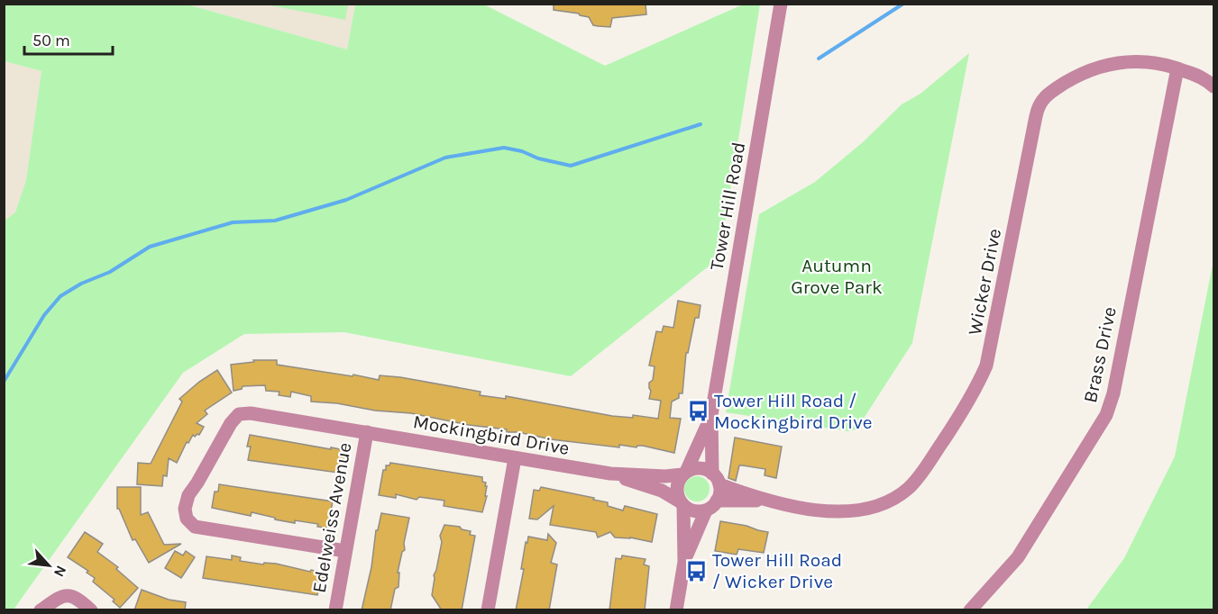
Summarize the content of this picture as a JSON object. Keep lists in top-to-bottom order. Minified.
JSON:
{"streets":{"street":["Tower Hill Road","Wicker Drive","Brass Drive","Mockingbird Drive","Edelweiss Avenue"]},"crossings":[["Tower Hill Road","Wicker Drive"],["Tower Hill Road","Mockingbird Drive"],["Wicker Drive","Brass Drive"],["Wicker Drive","Mockingbird Drive"],["Mockingbird Drive","Edelweiss Avenue"]],"parks":["Autumn Grove Park"],"places":{"bus stop":["Tower Hill Road / Mockingbird Drive","Tower Hill Road / Wicker Drive"]},"scale_bar":"50 m","north":"bottom right"}
